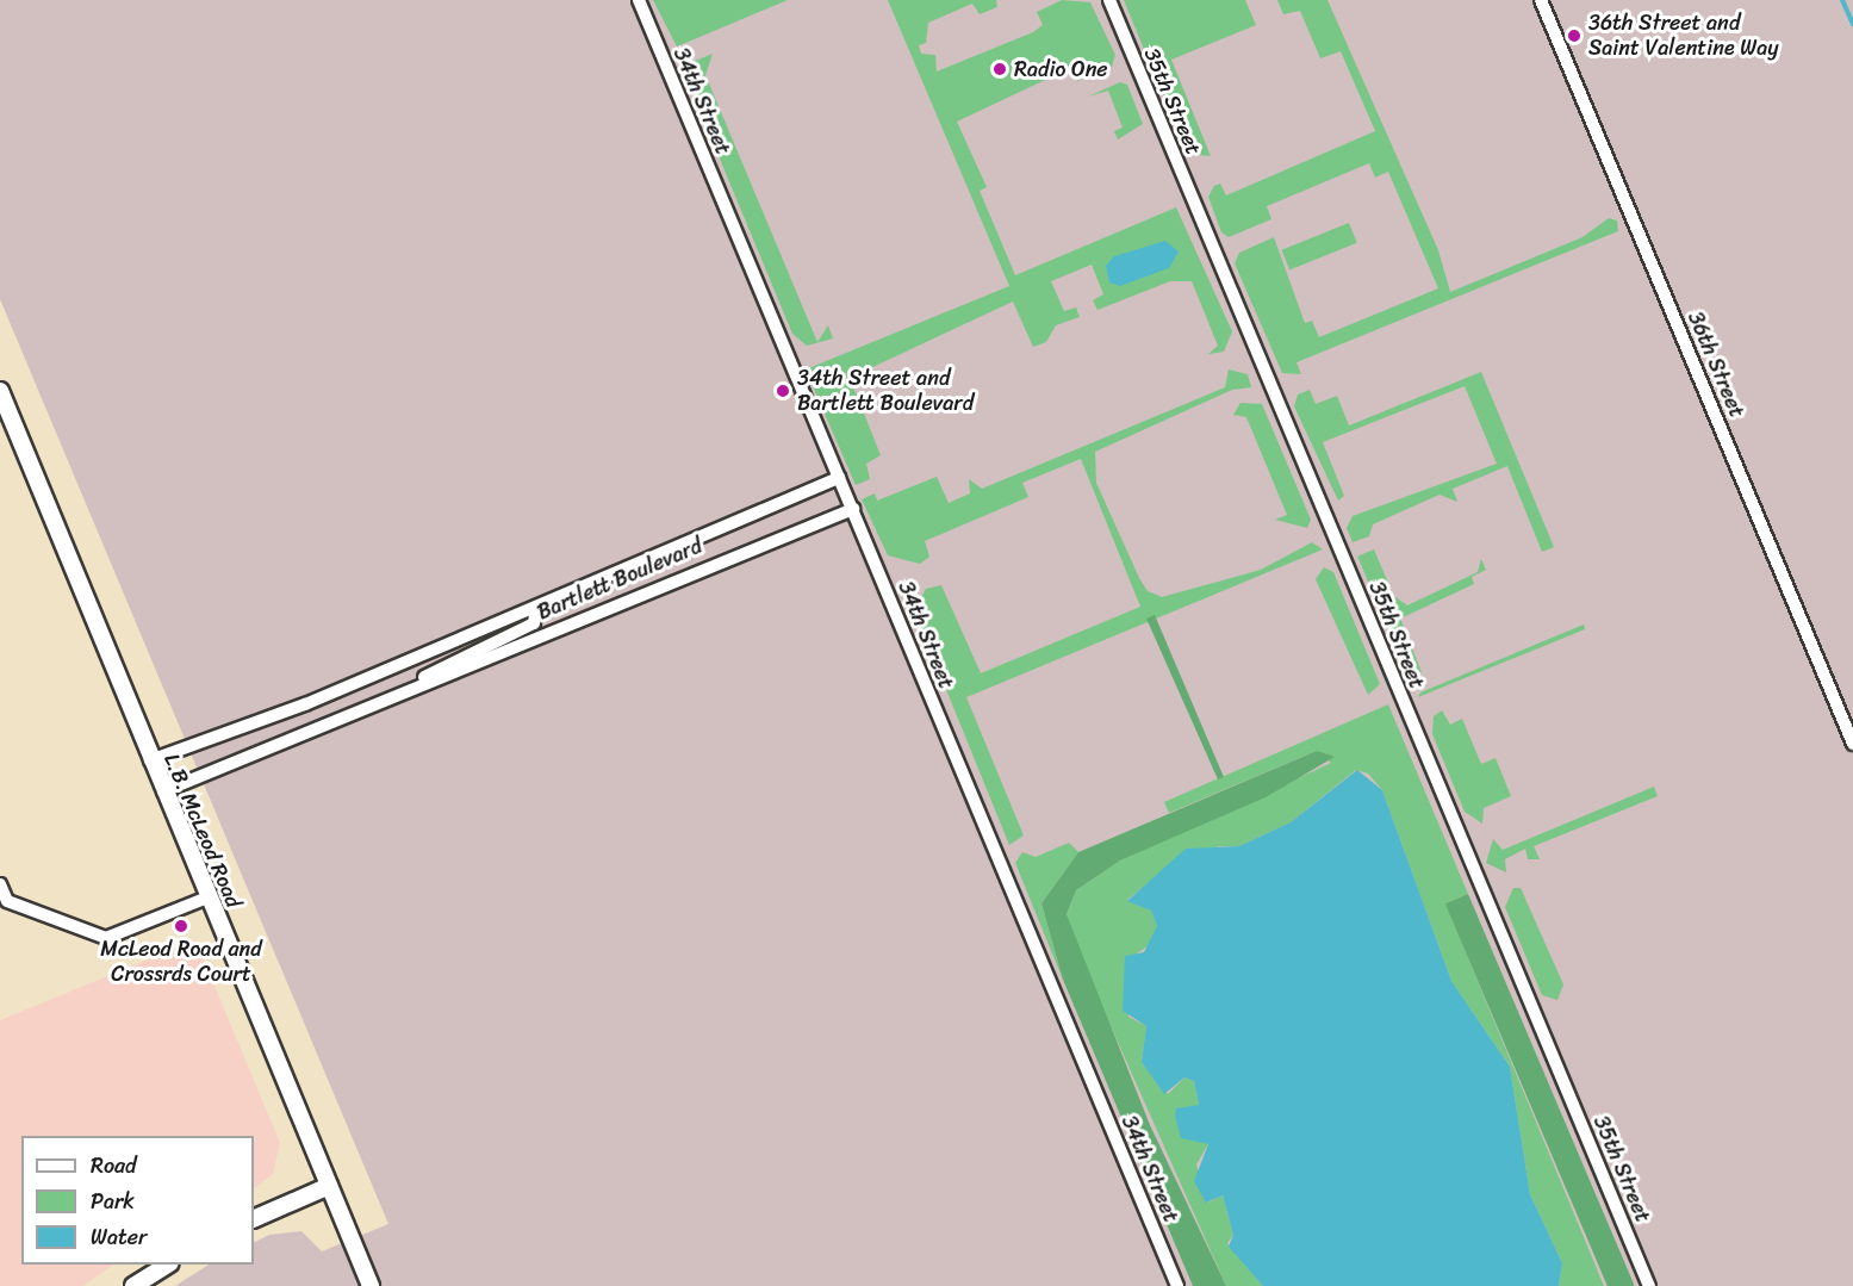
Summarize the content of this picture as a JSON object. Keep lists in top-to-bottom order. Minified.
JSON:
{"streets":{"street":["34th Street","35th Street","36th Street","Bartlett Boulevard","L.B. McLeod Road"]},"crossings":[["34th Street","Bartlett Boulevard"],["Bartlett Boulevard","L.B. McLeod Road"]],"places":["36th Street and Saint Valentine Way","Radio One","34th Street and Bartlett Boulevard","McLeod Road and Crossrds Court"],"legend":["Road","Park","Water"]}
